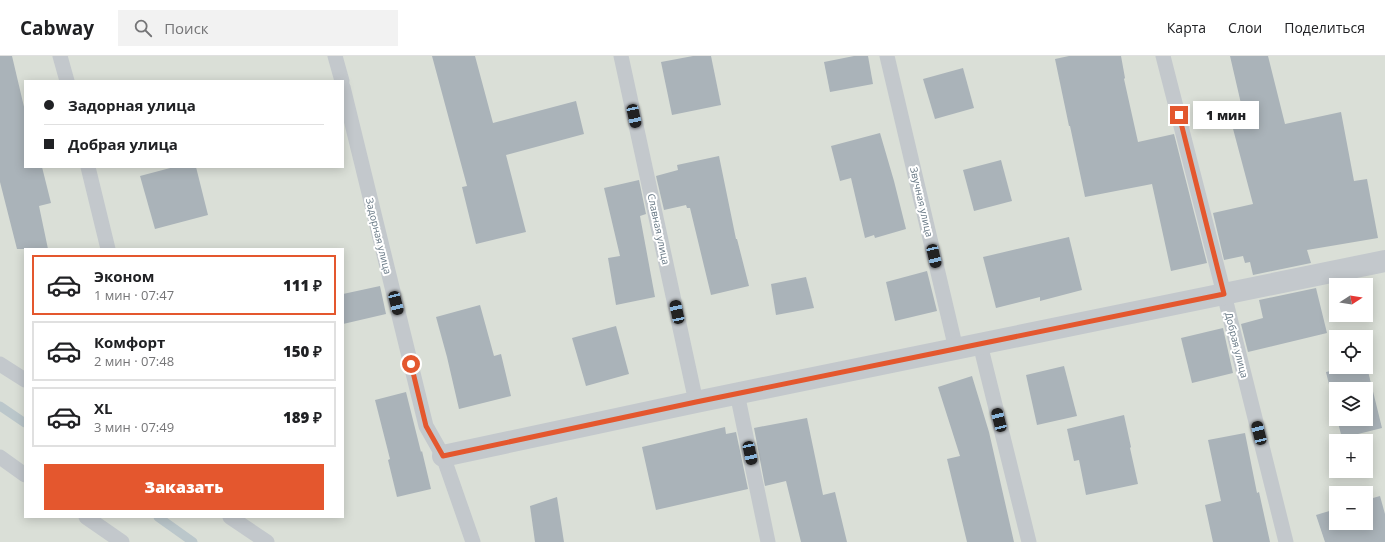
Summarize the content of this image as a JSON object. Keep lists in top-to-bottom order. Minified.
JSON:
{"streets":{"lane":["Звучная улица","Славная улица","Задорная улица","Добрая улица"]},"north":"right","page":{"header":"Cabway","search":"Поиск","nav":["Карта","Слои","Поделиться"],"banner":["Задорная улица","Добрая улица"],"bubble":"1 мин","list":[{"name":"Эконом","note":"1 мин · 07:47","value":"111 ₽"},{"name":"Комфорт","note":"2 мин · 07:48","value":"150 ₽"},{"name":"XL","note":"3 мин · 07:49","value":"189 ₽"}],"map_buttons":["+","−"],"buttons":"Заказать"}}
